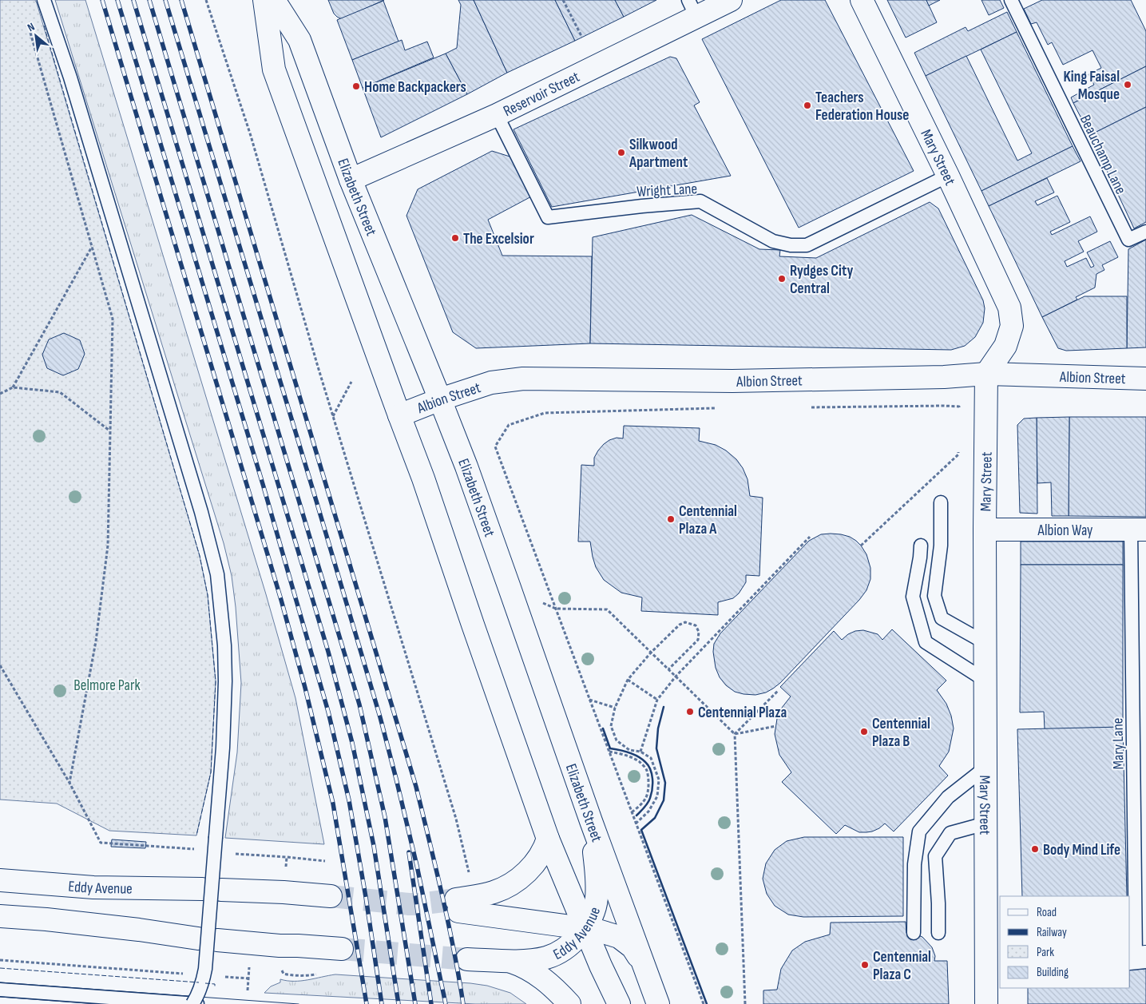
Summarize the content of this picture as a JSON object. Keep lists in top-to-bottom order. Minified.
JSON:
{"streets":{"main road":["Reservoir Street","Mary Street","Elizabeth Street","Albion Street","Albion Way","Eddy Avenue"],"lane":["Beauchamp Lane","Wright Lane","Mary Lane"]},"crossings":[["Reservoir Street","Wright Lane"],["Reservoir Street","Elizabeth Street"],["Mary Street","Wright Lane"],["Mary Street","Albion Street"],["Mary Street","Albion Way"],["Elizabeth Street","Albion Street"],["Elizabeth Street","Eddy Avenue"],["Albion Way","Mary Lane"]],"parks":["Belmore Park"],"places":["King Faisal Mosque","Home Backpackers","Teachers Federation House","Silkwood Apartment","The Excelsior","Rydges City Central","Centennial Plaza A","Centennial Plaza","Centennial Plaza B","Body Mind Life","Centennial Plaza C"],"legend":["Road","Railway","Park","Building"],"north":"top left"}
